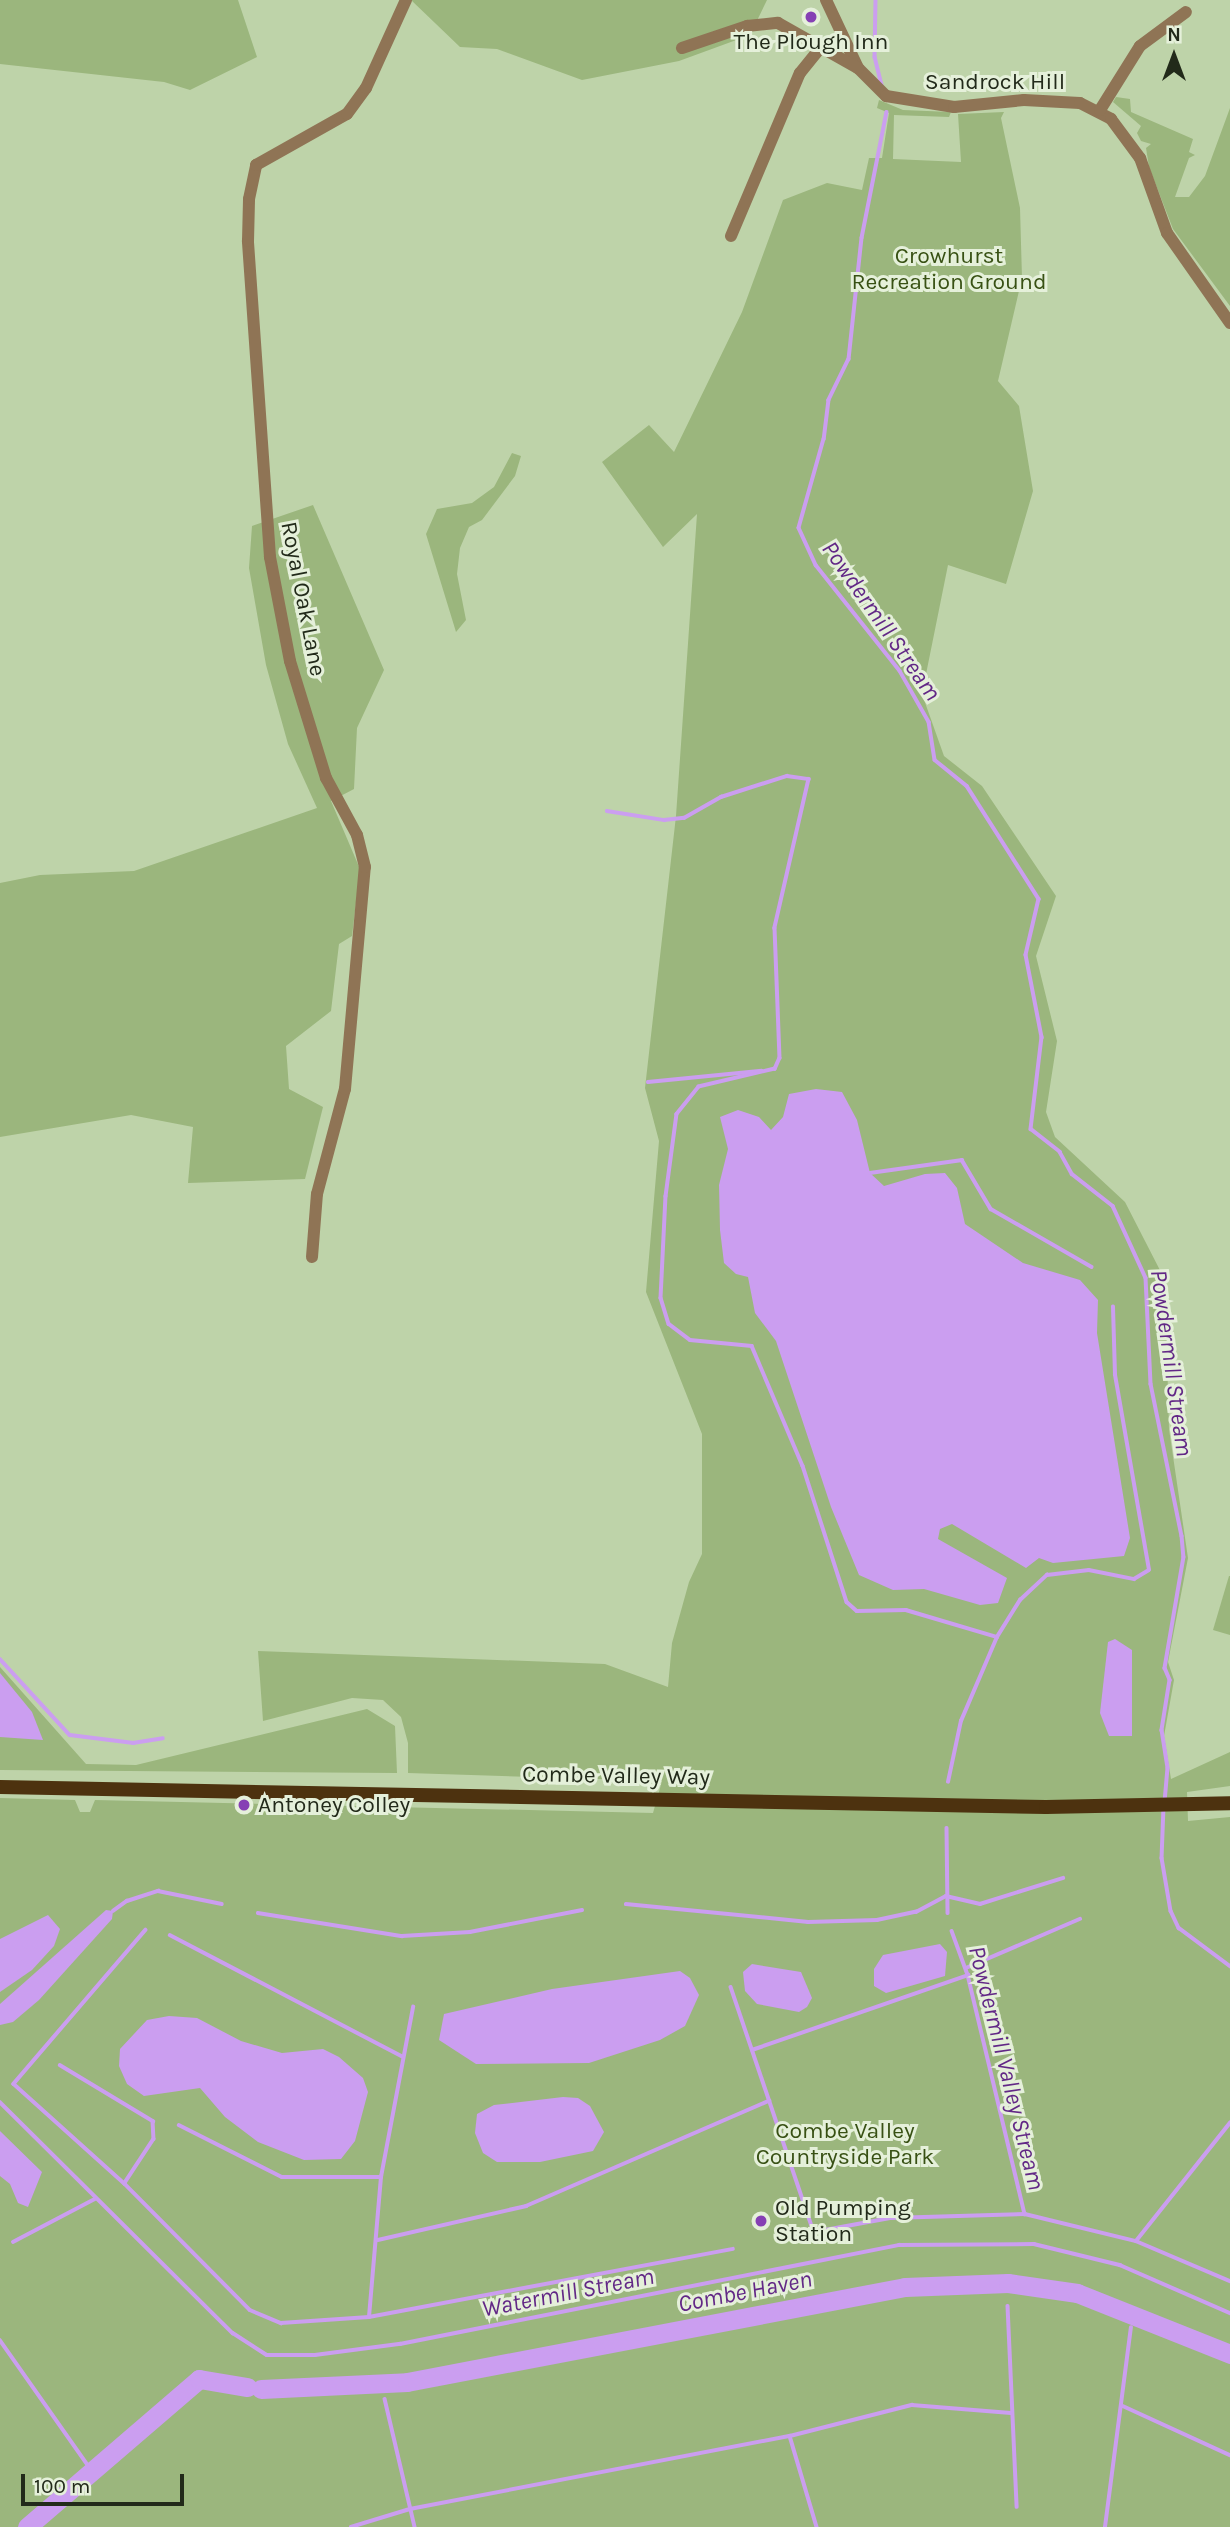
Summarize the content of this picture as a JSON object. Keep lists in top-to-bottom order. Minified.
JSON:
{"streets":{"main road":["Combe Valley Way"],"street":["Sandrock Hill","Royal Oak Lane"]},"water":["Powdermill Stream","Powdermill Valley Stream","Combe Haven","Watermill Stream"],"parks":["Crowhurst Recreation Ground","Combe Valley Countryside Park"],"places":["The Plough Inn","Antoney Colley","Old Pumping Station"],"scale_bar":"100 m","north":"top"}
